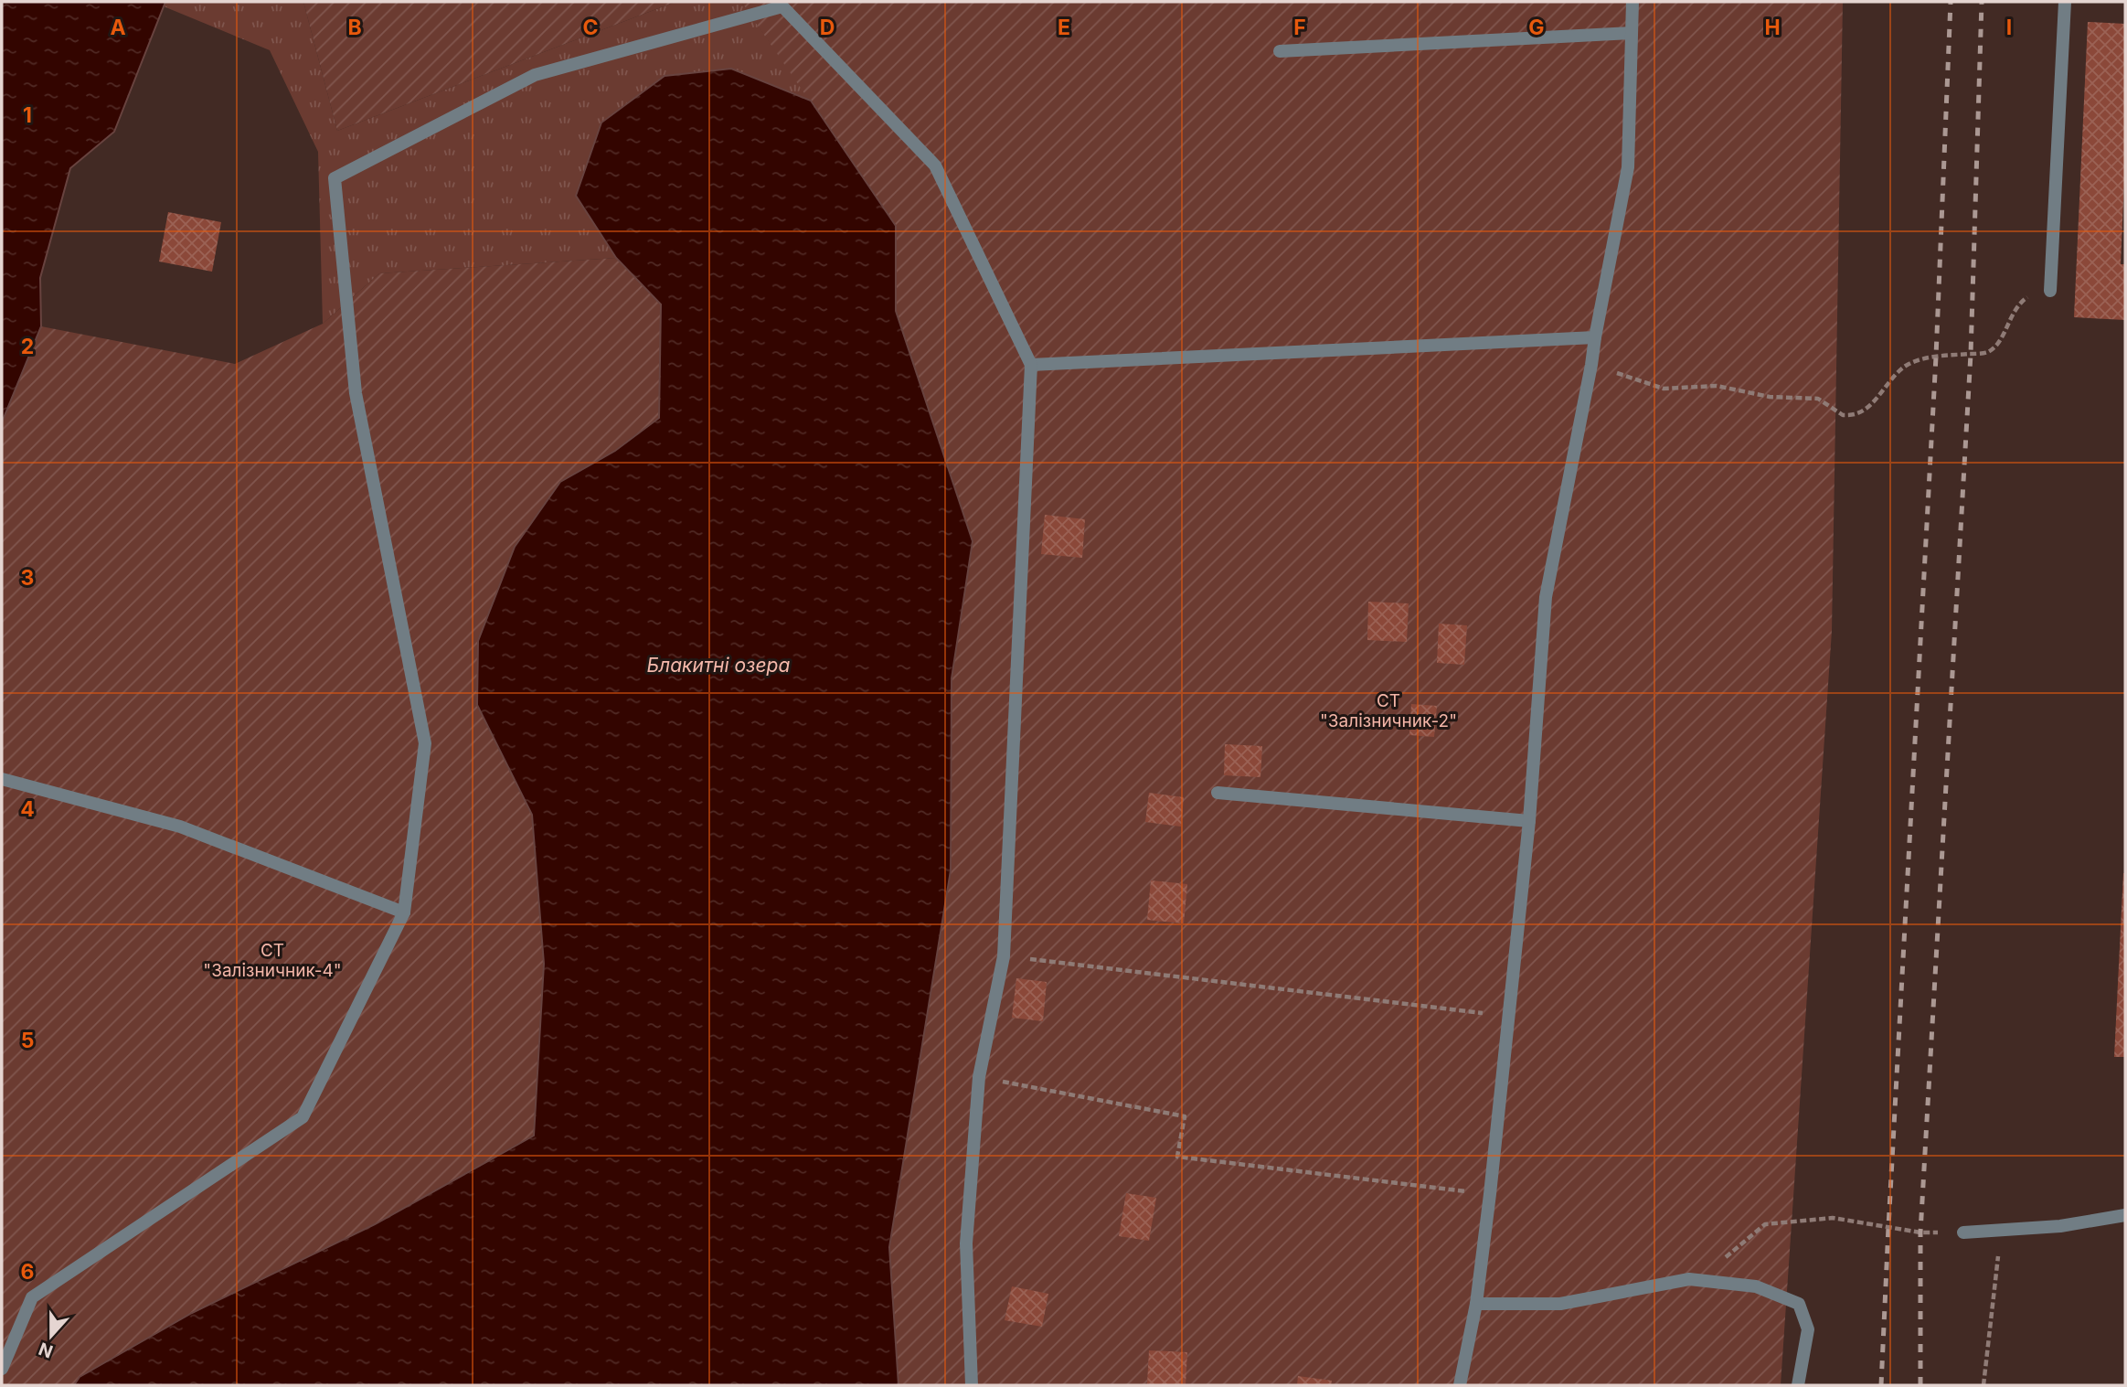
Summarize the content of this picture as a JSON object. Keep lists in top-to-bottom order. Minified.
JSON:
{"water":["Блакитні озера"],"parks":["СТ \"Залізничник-2\"","СТ \"Залізничник-4\""],"north":"bottom","grid":{"columns":["A","B","C","D","E","F","G","H","I"],"rows":["1","2","3","4","5","6"]}}
